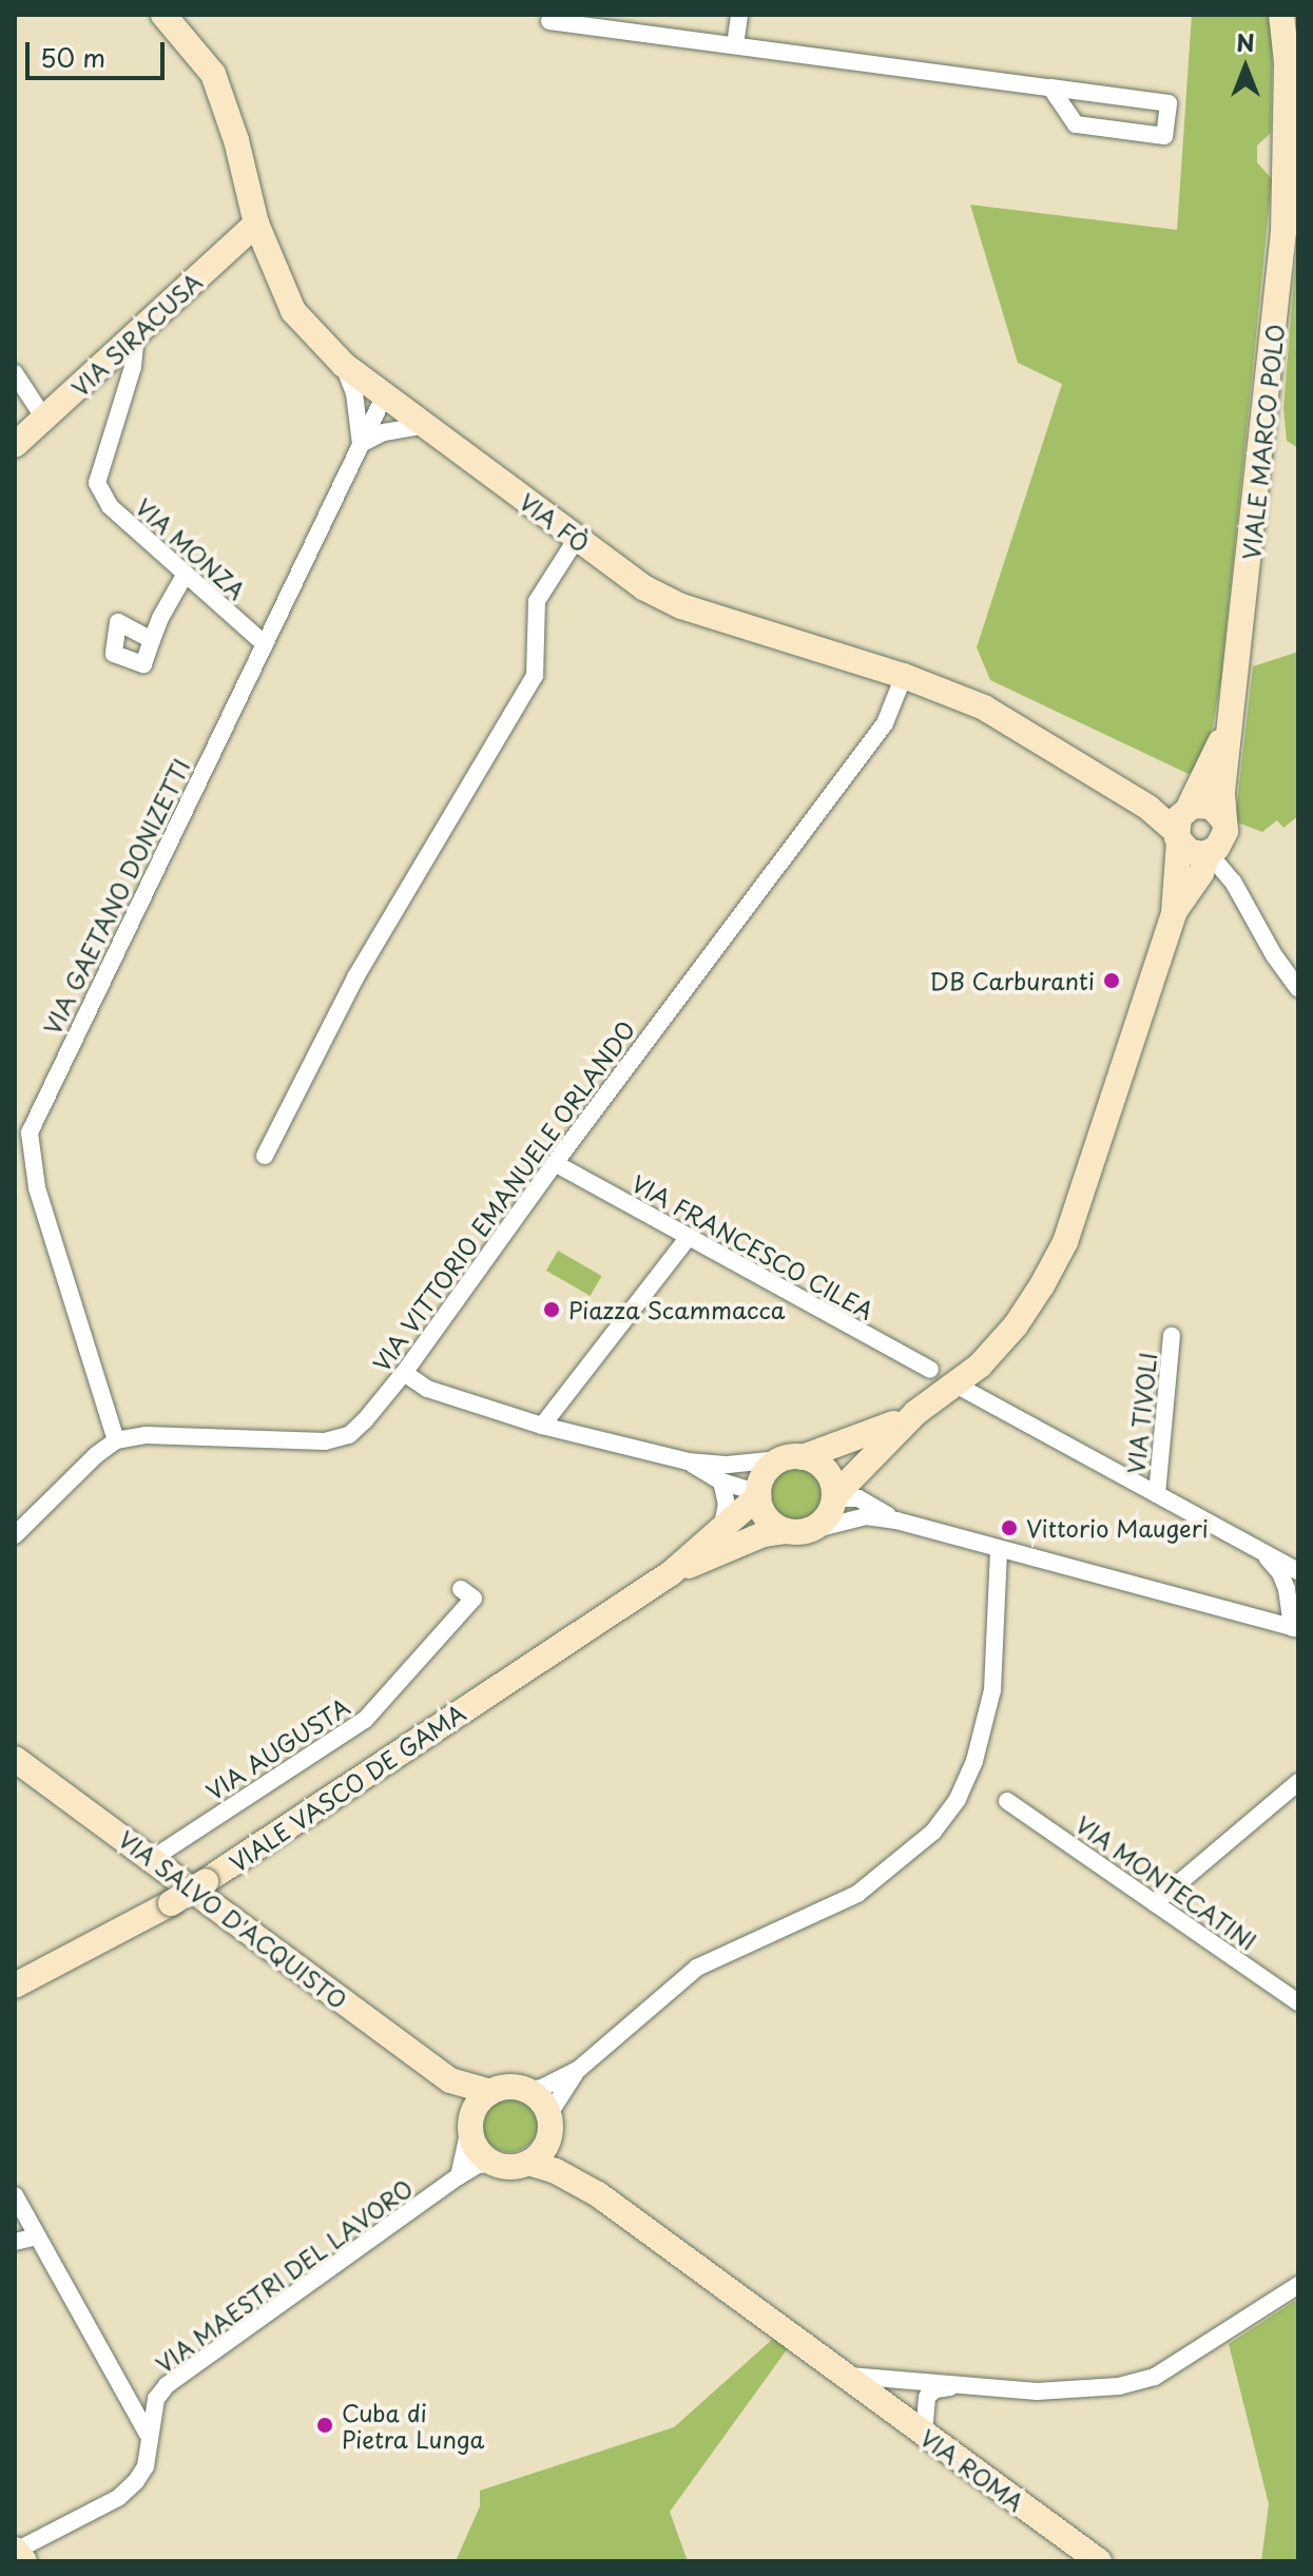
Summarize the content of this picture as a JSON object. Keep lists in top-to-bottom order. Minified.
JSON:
{"streets":{"street":["VIA SIRACUSA","VIALE MARCO POLO","VIA FÒ","VIA MONZA","VIA GAETANO DONIZETTI","VIA VITTORIO EMANUELE ORLANDO","VIA FRANCESCO CILEA","VIA TIVOLI","VIA AUGUSTA","VIALE VASCO DE GAMA","VIA MONTECATINI","VIA SALVO D'ACQUISTO","VIA MAESTRI DEL LAVORO","VIA ROMA"]},"crossings":[["VIA SIRACUSA","VIA FÒ"],["VIA SIRACUSA","VIA MONZA"],["VIA FÒ","VIA GAETANO DONIZETTI"],["VIA FÒ","VIA VITTORIO EMANUELE ORLANDO"],["VIA MONZA","VIA GAETANO DONIZETTI"],["VIA GAETANO DONIZETTI","VIA VITTORIO EMANUELE ORLANDO"],["VIA VITTORIO EMANUELE ORLANDO","VIA FRANCESCO CILEA"],["VIA AUGUSTA","VIA SALVO D'ACQUISTO"]],"places":["DB Carburanti","Piazza Scammacca","Vittorio Maugeri","Cuba di Pietra Lunga"],"scale_bar":"50 m","north":"top"}
